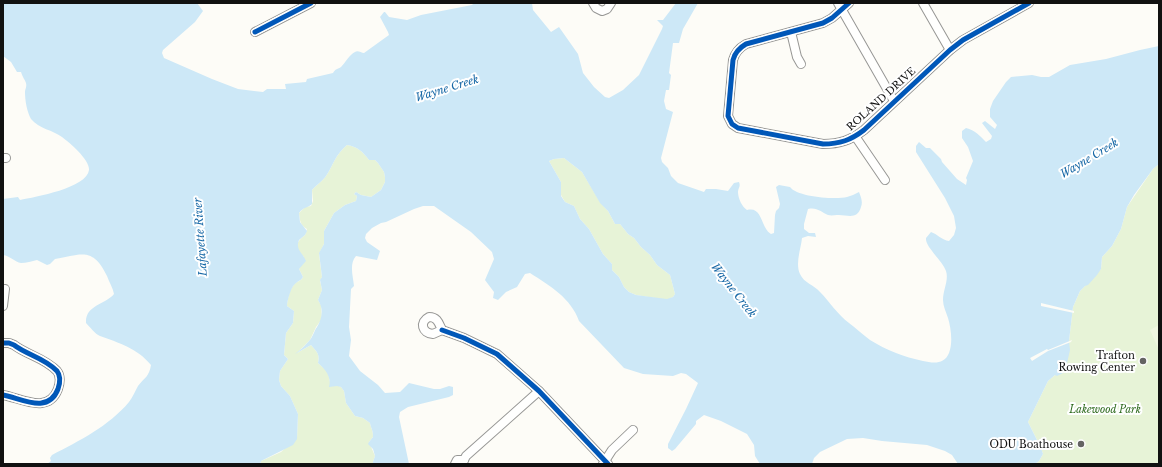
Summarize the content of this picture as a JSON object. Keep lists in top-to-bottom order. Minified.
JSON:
{"streets":{"street":["ROLAND DRIVE"]},"water":["Wayne Creek","Lafayette River"],"parks":["Lakewood Park"],"places":["Trafton Rowing Center","ODU Boathouse"]}
